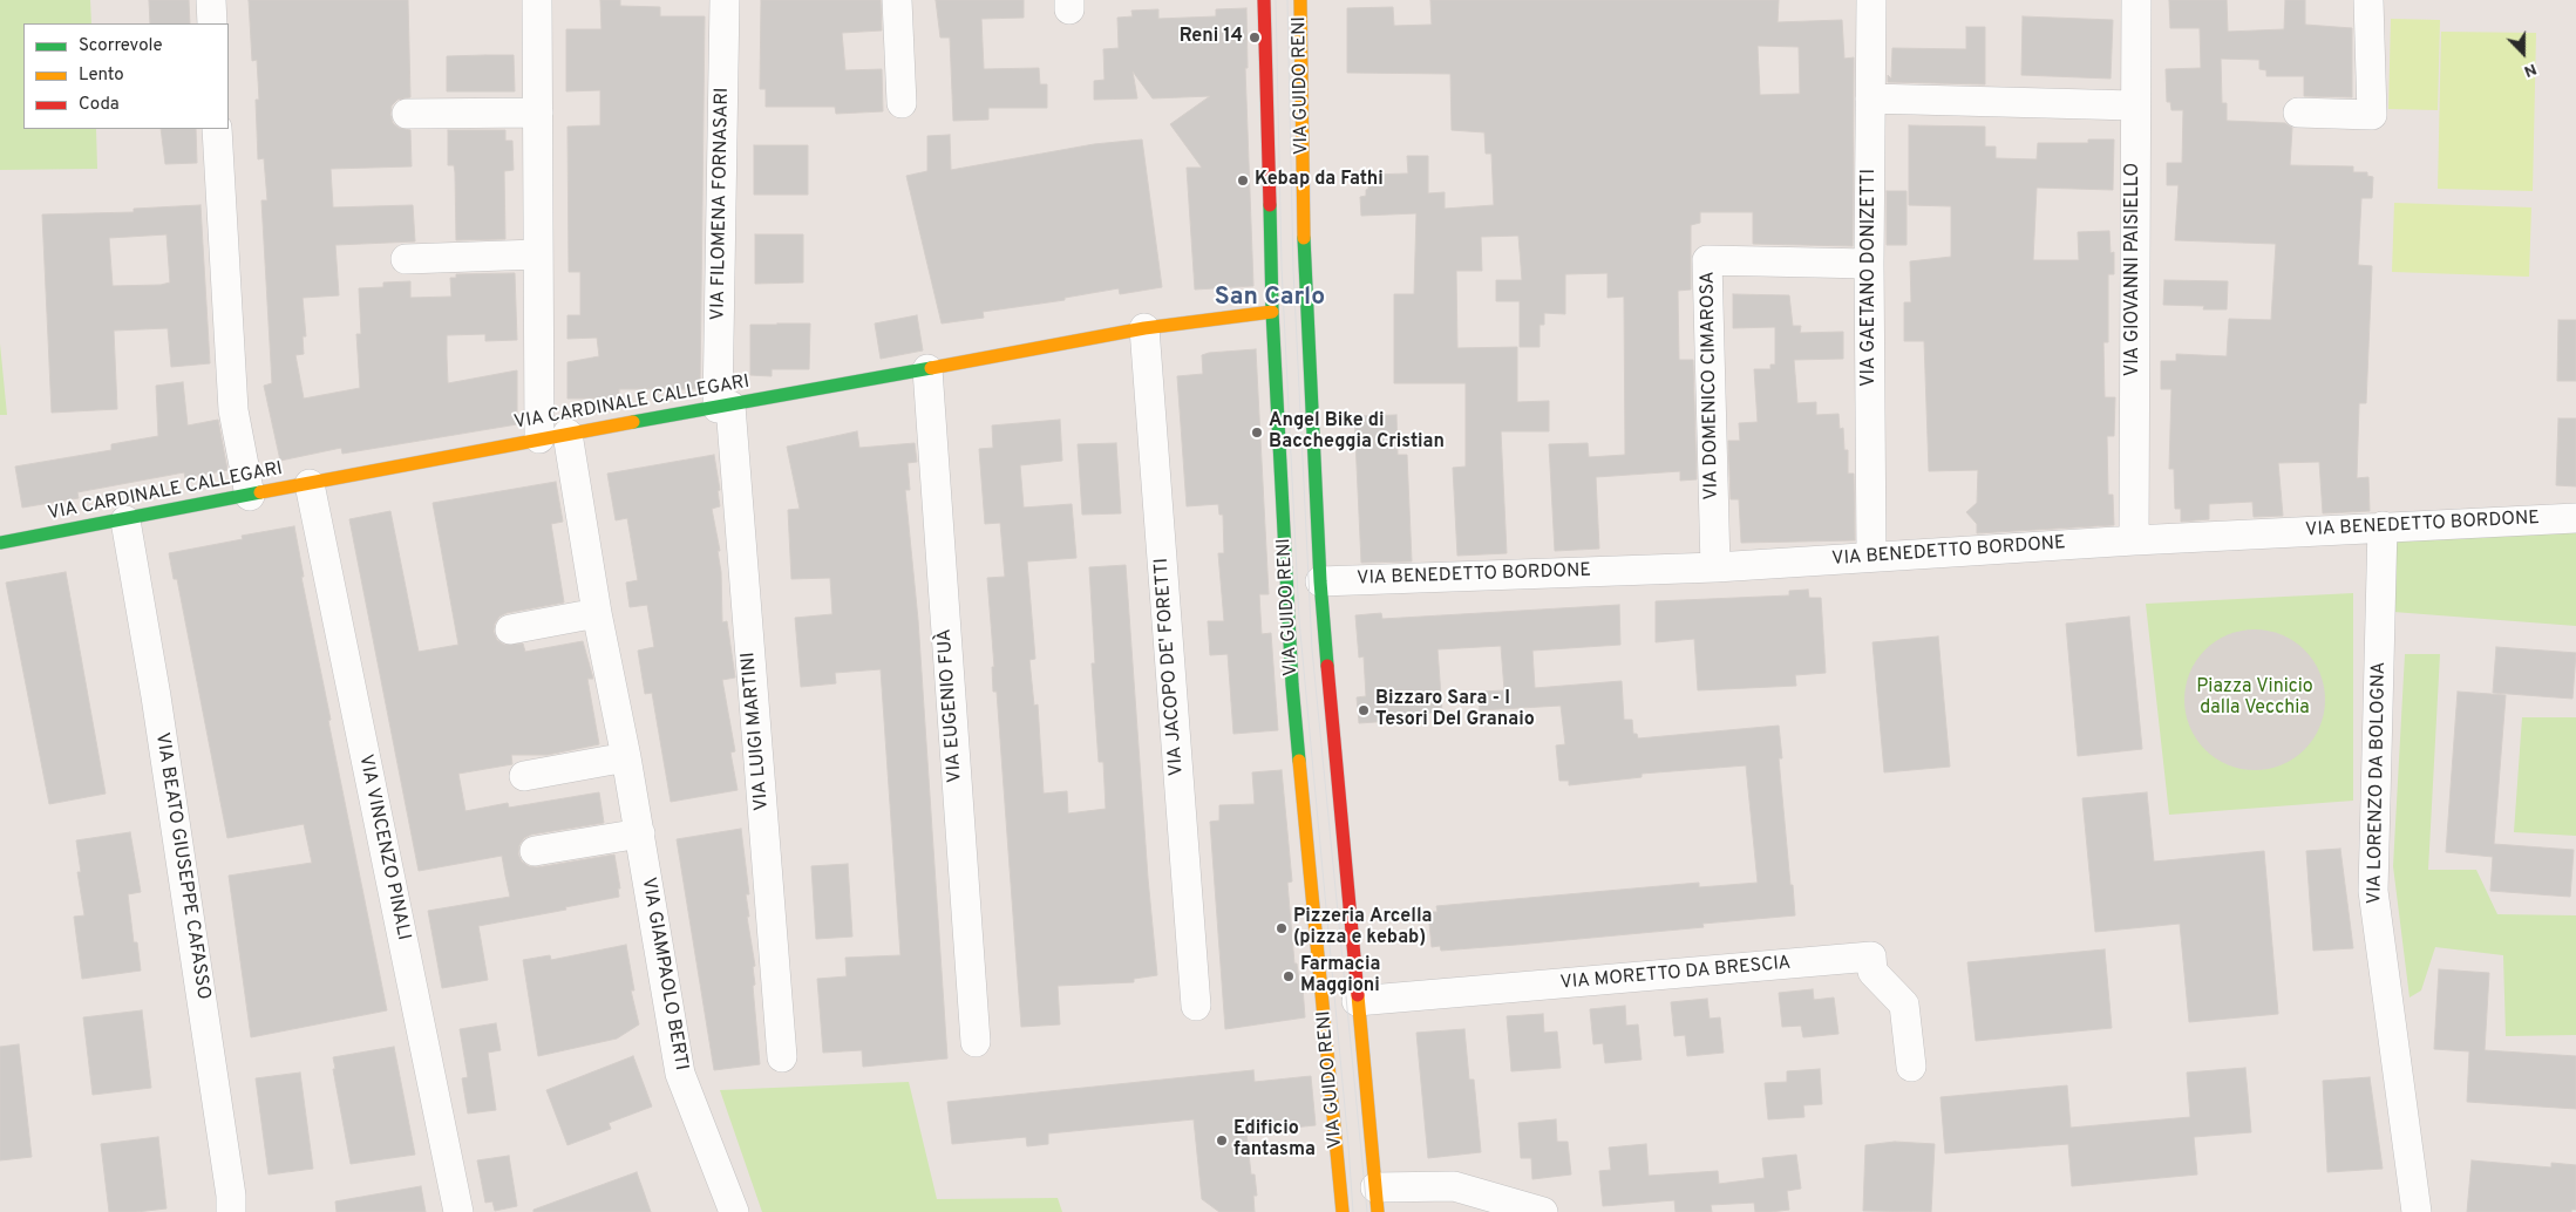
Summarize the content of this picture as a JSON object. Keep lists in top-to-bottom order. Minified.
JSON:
{"streets":{"street":["VIA GUIDO RENI","VIA FILOMENA FORNASARI","VIA GIOVANNI PAISIELLO","VIA GAETANO DONIZETTI","VIA DOMENICO CIMAROSA","VIA CARDINALE CALLEGARI","VIA BENEDETTO BORDONE","VIA JACOPO DE' FORETTI","VIA EUGENIO FUÀ","VIA LUIGI MARTINI","VIA LORENZO DA BOLOGNA","VIA VINCENZO PINALI","VIA BEATO GIUSEPPE CAFASSO","VIA GIAMPAOLO BERTI","VIA MORETTO DA BRESCIA"]},"crossings":[["VIA GUIDO RENI","VIA CARDINALE CALLEGARI"],["VIA GUIDO RENI","VIA BENEDETTO BORDONE"],["VIA GUIDO RENI","VIA MORETTO DA BRESCIA"],["VIA FILOMENA FORNASARI","VIA CARDINALE CALLEGARI"],["VIA FILOMENA FORNASARI","VIA LUIGI MARTINI"],["VIA GIOVANNI PAISIELLO","VIA BENEDETTO BORDONE"],["VIA GAETANO DONIZETTI","VIA DOMENICO CIMAROSA"],["VIA GAETANO DONIZETTI","VIA BENEDETTO BORDONE"],["VIA DOMENICO CIMAROSA","VIA BENEDETTO BORDONE"],["VIA CARDINALE CALLEGARI","VIA JACOPO DE' FORETTI"],["VIA CARDINALE CALLEGARI","VIA EUGENIO FUÀ"],["VIA CARDINALE CALLEGARI","VIA LUIGI MARTINI"],["VIA CARDINALE CALLEGARI","VIA VINCENZO PINALI"],["VIA CARDINALE CALLEGARI","VIA BEATO GIUSEPPE CAFASSO"],["VIA CARDINALE CALLEGARI","VIA GIAMPAOLO BERTI"],["VIA BENEDETTO BORDONE","VIA LORENZO DA BOLOGNA"]],"districts":["San Carlo"],"parks":["Piazza Vinicio dalla Vecchia"],"places":["Reni 14","Kebap da Fathi","Angel Bike di Baccheggia Cristian","Bizzaro Sara - I Tesori Del Granaio","Pizzeria Arcella (pizza e kebab)","Farmacia Maggioni","Edificio fantasma"],"legend":["Scorrevole","Lento","Coda"],"north":"bottom"}
